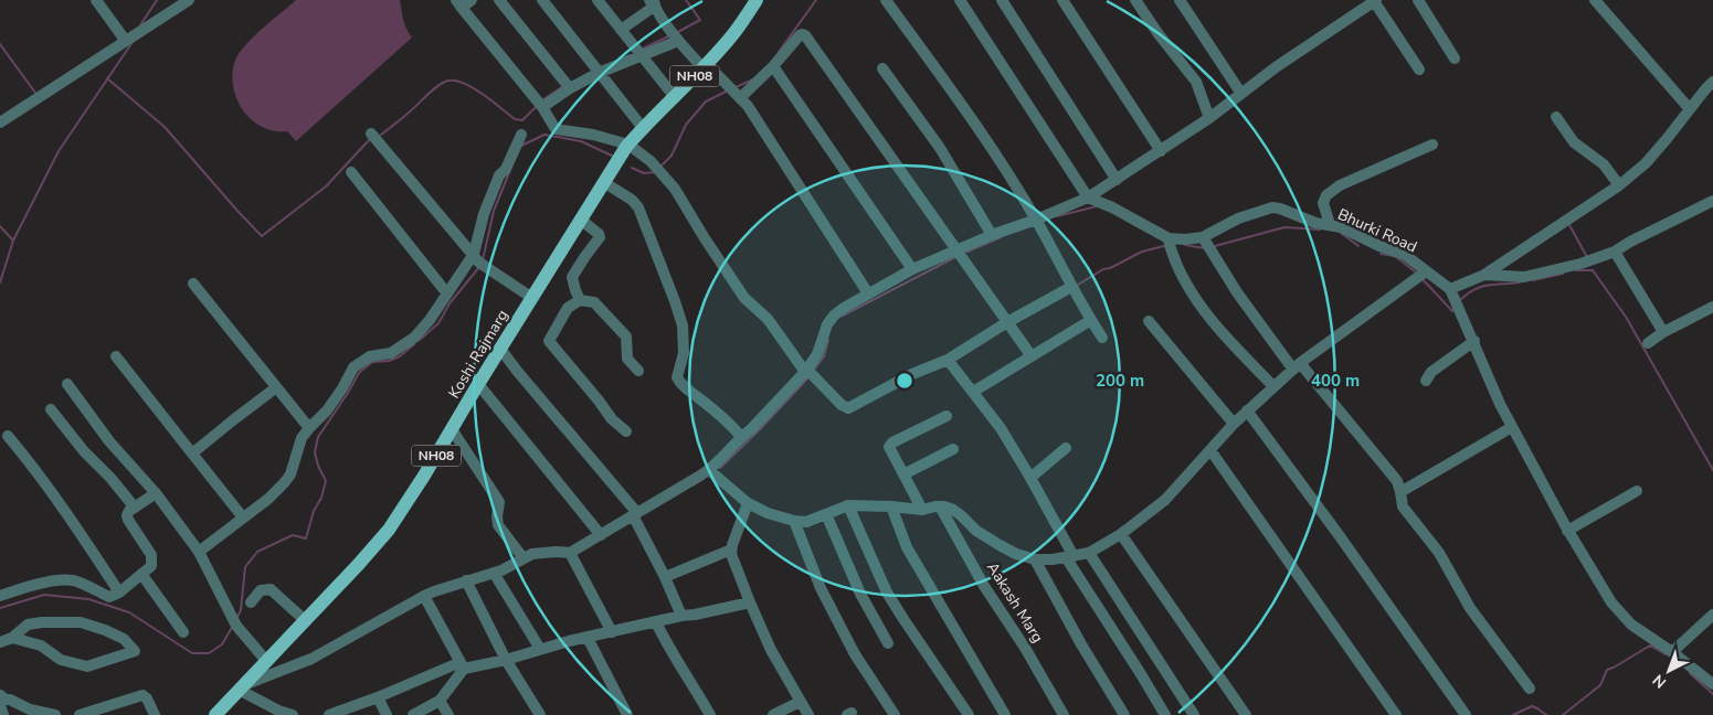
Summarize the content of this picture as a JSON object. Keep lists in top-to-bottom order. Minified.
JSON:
{"streets":{"main road":["NH08","Koshi Rajmarg"],"street":["Bhurki Road","Aakash Marg"]},"north":"bottom left","rings":["200 m","400 m"]}
